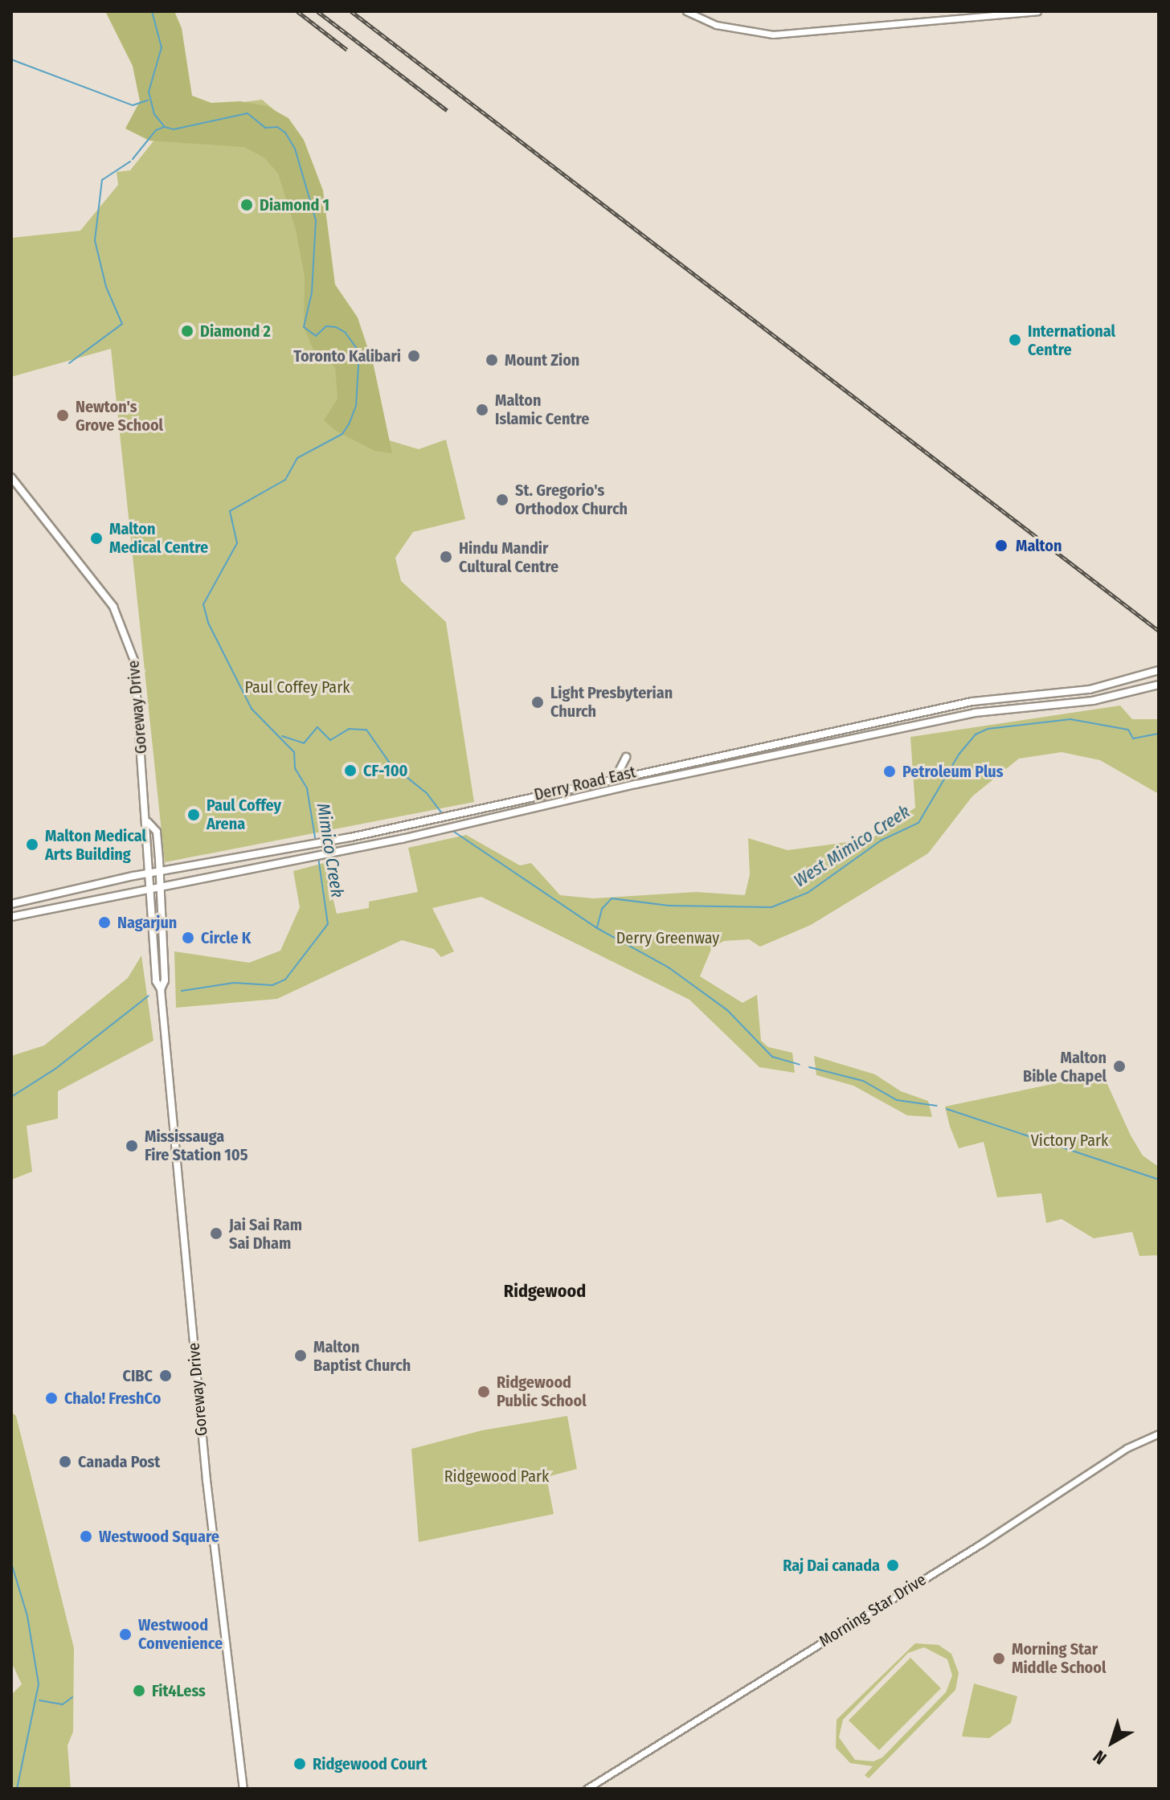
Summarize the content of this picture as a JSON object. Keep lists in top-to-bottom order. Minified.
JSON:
{"streets":{"main road":["Goreway Drive","Derry Road East"],"street":["Morning Star Drive"]},"crossings":[["Goreway Drive","Derry Road East"]],"districts":["Ridgewood"],"water":["West Mimico Creek","Mimico Creek"],"parks":["Paul Coffey Park","Derry Greenway","Victory Park","Ridgewood Park"],"places":["Diamond 1","Diamond 2","International Centre","Toronto Kalibari","Mount Zion","Malton Islamic Centre","Newton's Grove School","St. Gregorio's Orthodox Church","Malton Medical Centre","Malton","Hindu Mandir Cultural Centre","Light Presbyterian Church","CF-100","Petroleum Plus","Paul Coffey Arena","Malton Medical Arts Building","Nagarjun","Circle K","Malton Bible Chapel","Mississauga Fire Station 105","Jai Sai Ram Sai Dham","Malton Baptist Church","CIBC","Ridgewood Public School","Chalo! FreshCo","Canada Post","Westwood Square","Raj Dai canada","Westwood Convenience","Morning Star Middle School","Fit4Less","Ridgewood Court"],"north":"bottom left"}
